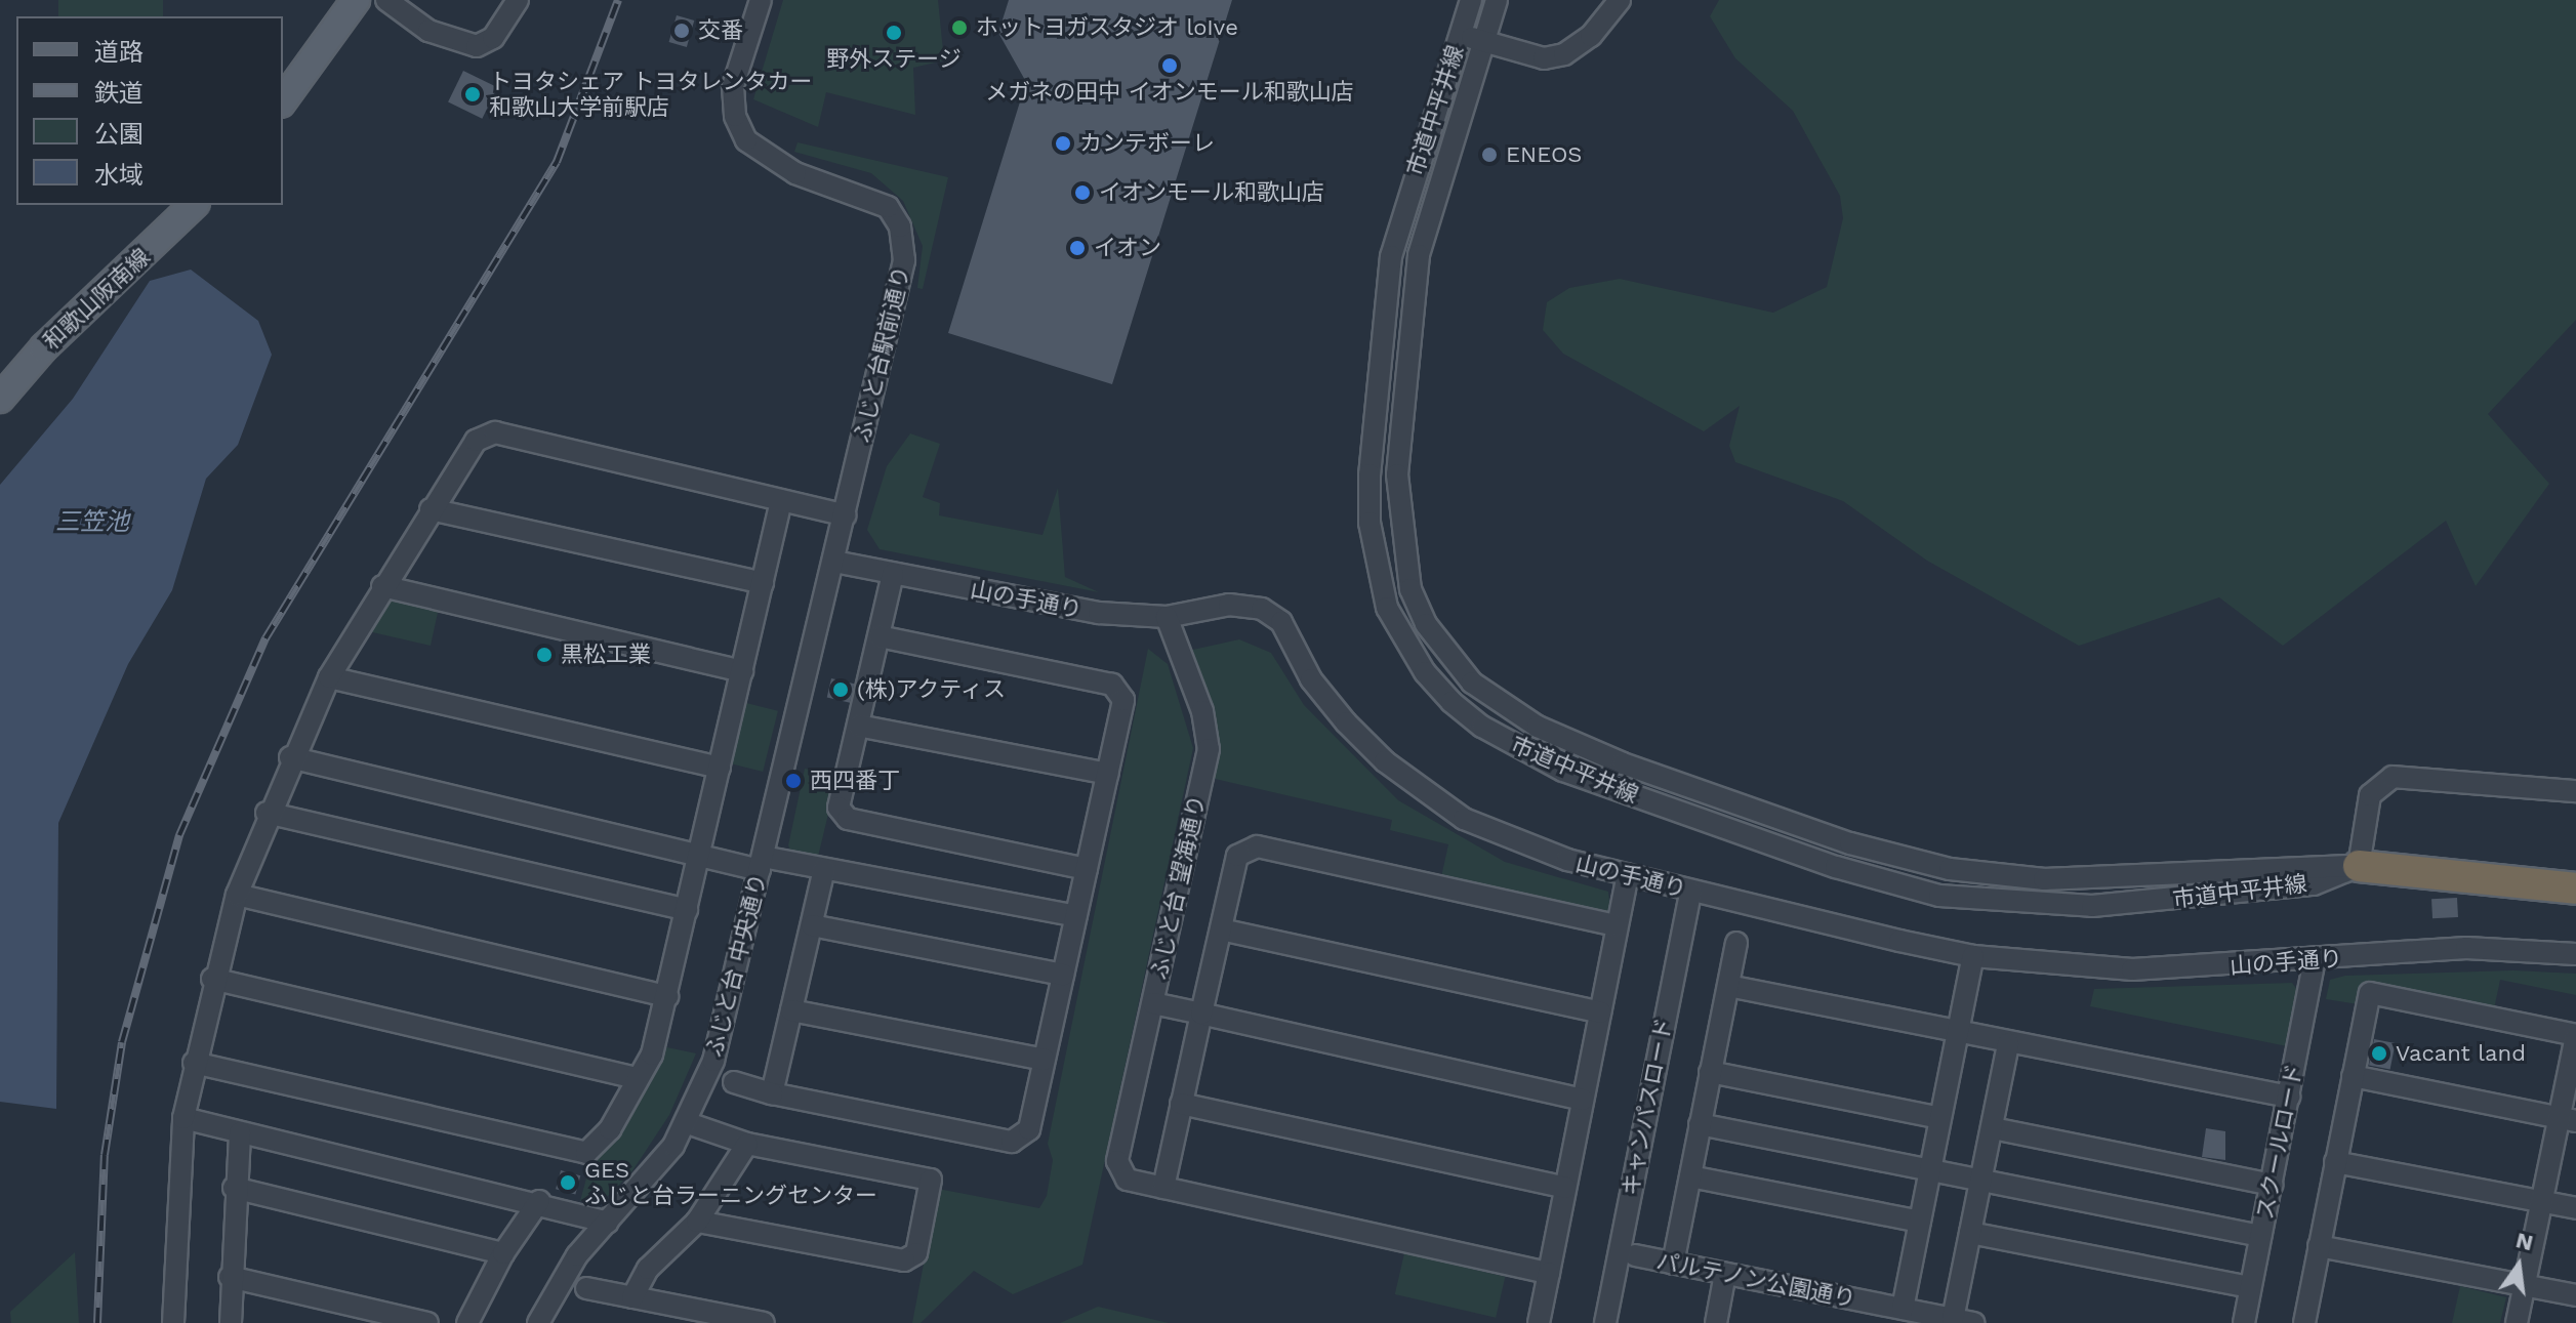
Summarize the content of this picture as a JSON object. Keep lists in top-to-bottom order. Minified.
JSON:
{"streets":{"main road":["和歌山阪南線"],"street":["市道中平井線","ふじと台駅前通り","山の手通り","ふじと台 望海通り","ふじと台 中央通り","キャンパスロード","スクールロード","パルテノン公園通り"]},"crossings":[["山の手通り","ふじと台 望海通り"],["山の手通り","ふじと台 中央通り"],["山の手通り","キャンパスロード"],["山の手通り","スクールロード"]],"water":["三笠池"],"places":["ホットヨガスタジオ loIve","交番","野外ステージ","メガネの田中 イオンモール和歌山店","トヨタシェア トヨタレンタカー 和歌山大学前駅店","カンテボーレ","ENEOS","イオンモール和歌山店","イオン","黒松工業","(株)アクティス","西四番丁","Vacant land","GES ふじと台ラーニングセンター"],"legend":["道路","鉄道","公園","水域"],"north":"top"}
